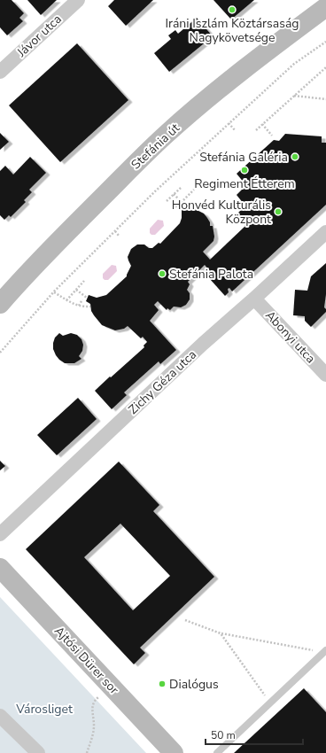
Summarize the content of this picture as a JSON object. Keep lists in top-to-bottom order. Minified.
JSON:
{"streets":{"street":["Jávor utca","Stefánia út","Abonyi utca","Zichy Géza utca","Ajtósi Dürer sor"]},"crossings":[["Abonyi utca","Zichy Géza utca"]],"parks":["Városliget"],"places":["Iráni Iszlám Köztársaság Nagykövetsége","Stefánia Galéria","Regiment Étterem","Honvéd Kulturális Központ","Stefánia Palota","Dialógus"],"scale_bar":"50 m"}
